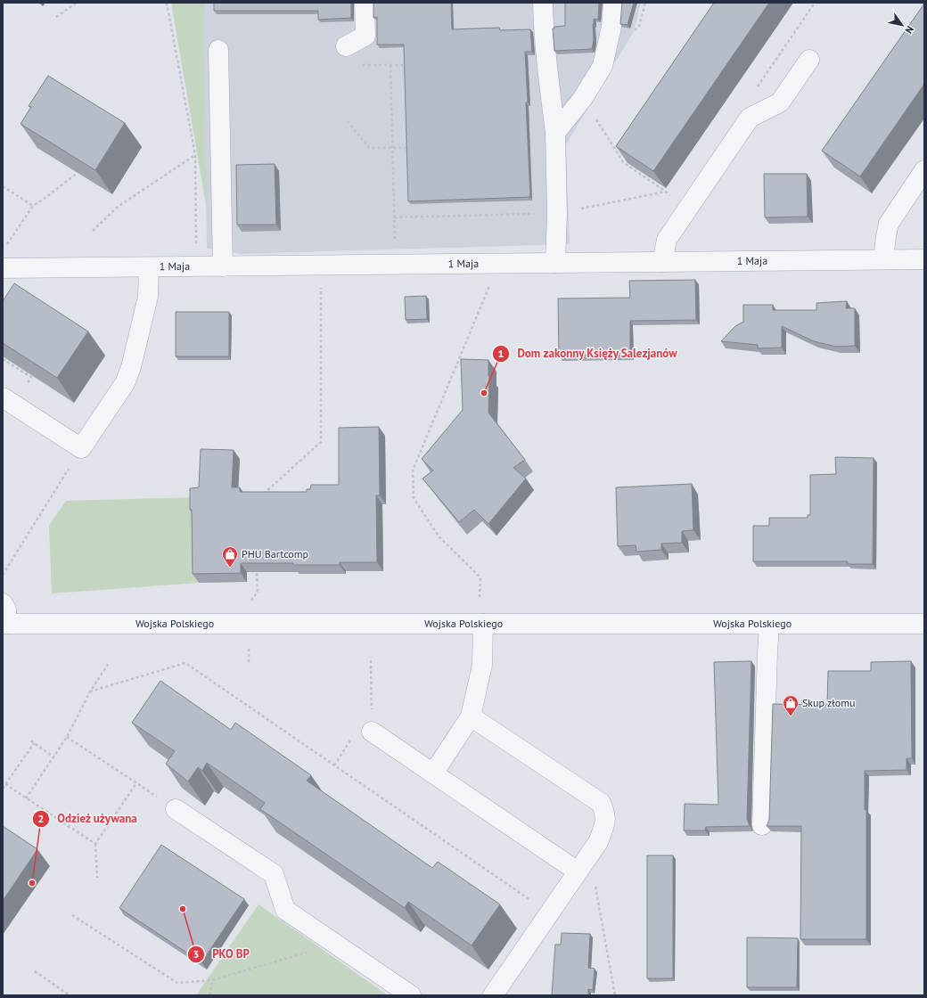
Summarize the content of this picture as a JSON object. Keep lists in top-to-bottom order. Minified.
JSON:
{"streets":{"street":["1 Maja","Wojska Polskiego"]},"places":{"other":["Dom zakonny Księży Salezjanów","Odzież używana","PKO BP"],"shop":["PHU Bartcomp","Skup złomu"]},"north":"bottom right"}
